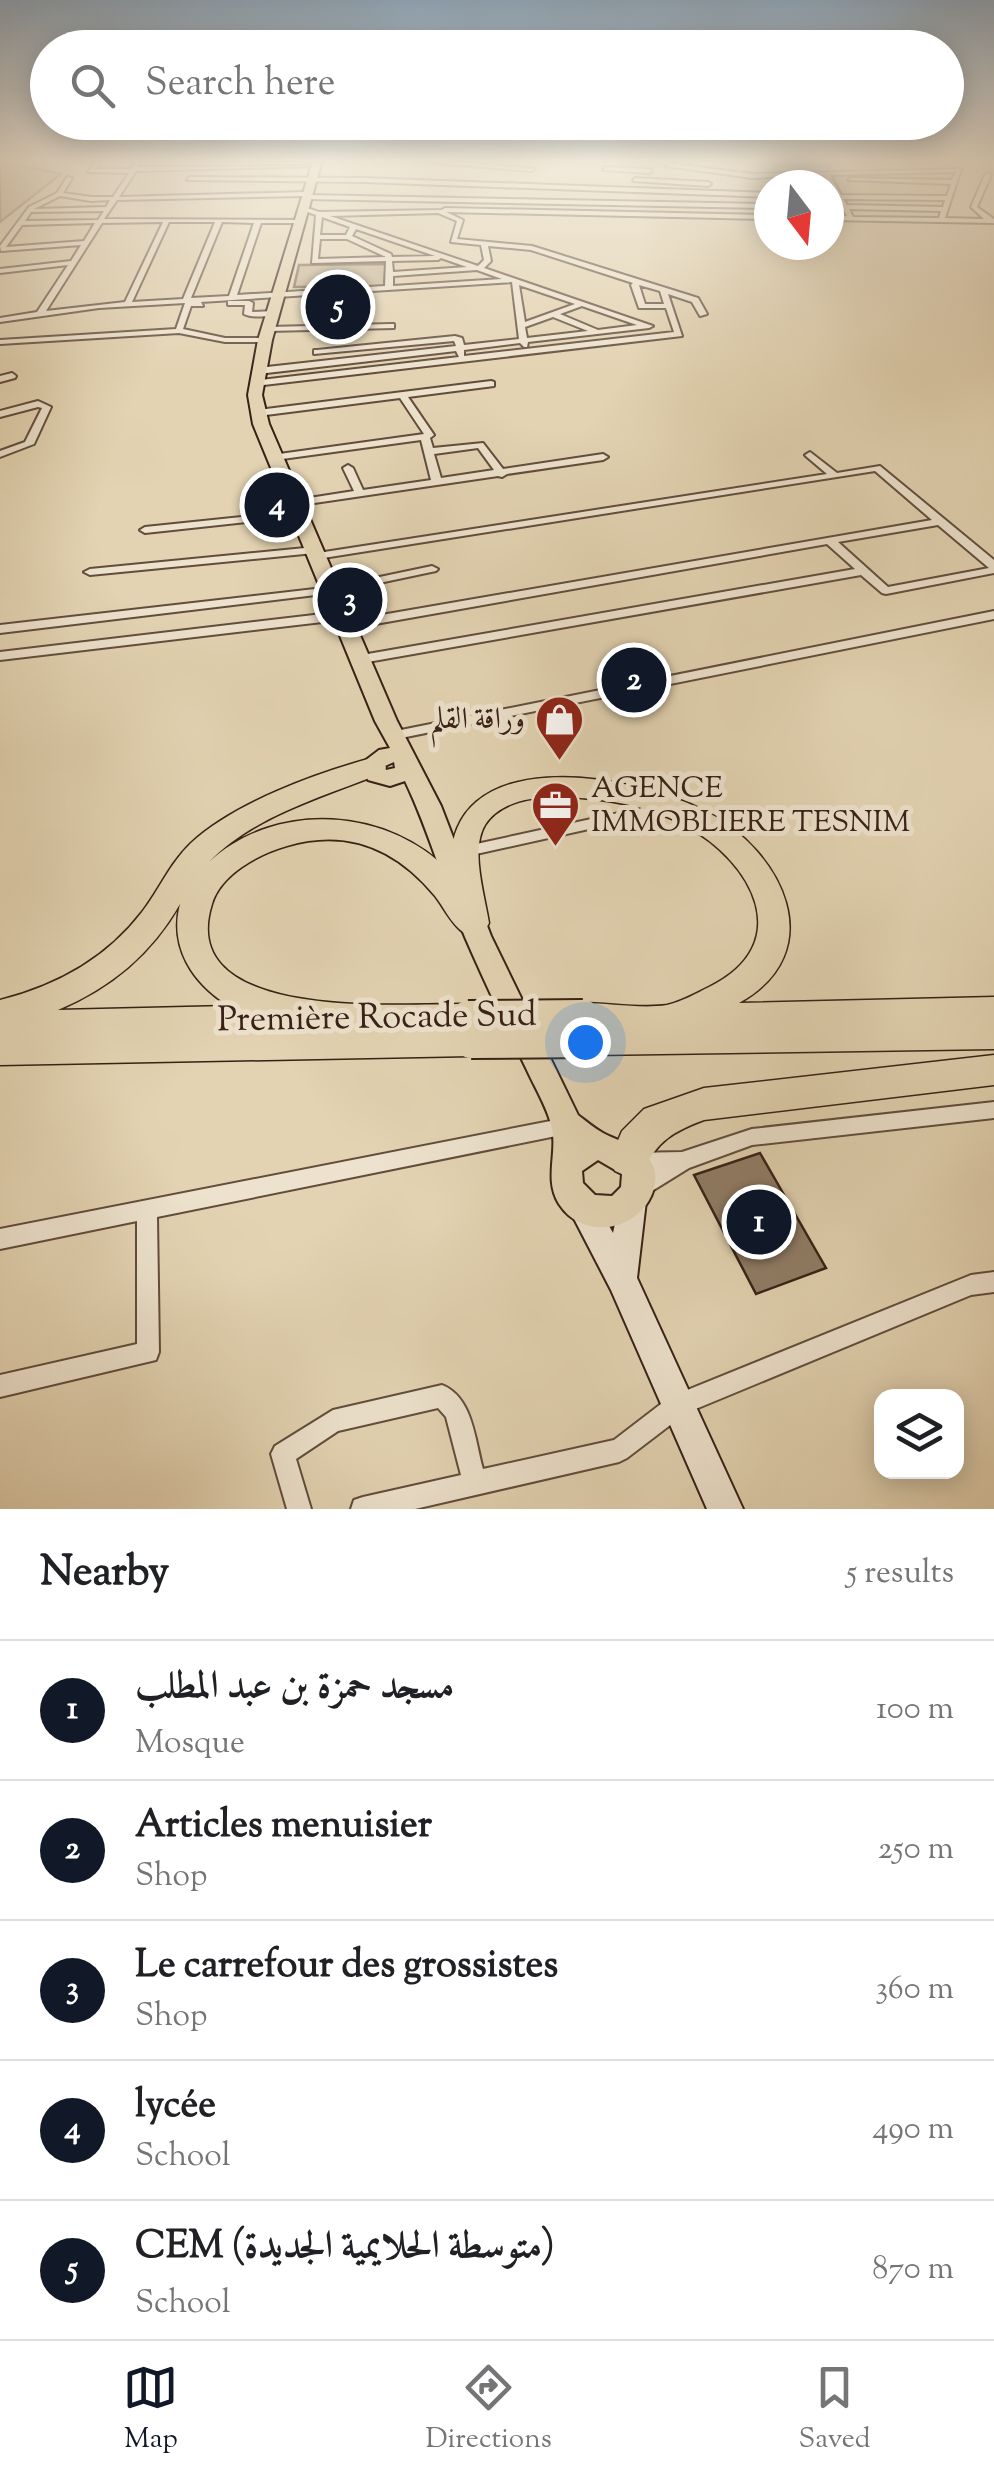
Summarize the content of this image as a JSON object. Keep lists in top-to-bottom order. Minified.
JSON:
{"streets":{"highway":["Première Rocade Sud"]},"places":{"shop":["وراقة القلم"],"office":["AGENCE IMMOBLIERE TESNIM"]},"north":"bottom","page":{"search":"Search here","pins":["5","4","3","2","1"],"heading":["Nearby","5 results"],"list":[{"mark":"1","name":"مسجد حمزة بن عبد المطلب","note":"Mosque","value":"100 m"},{"mark":"2","name":"Articles menuisier","note":"Shop","value":"250 m"},{"mark":"3","name":"Le carrefour des grossistes","note":"Shop","value":"360 m"},{"mark":"4","name":"lycée","note":"School","value":"490 m"},{"mark":"5","name":"CEM (متوسطة الحلايمية الجديدة)","note":"School","value":"870 m"}],"nav":["Map","Directions","Saved"]}}
